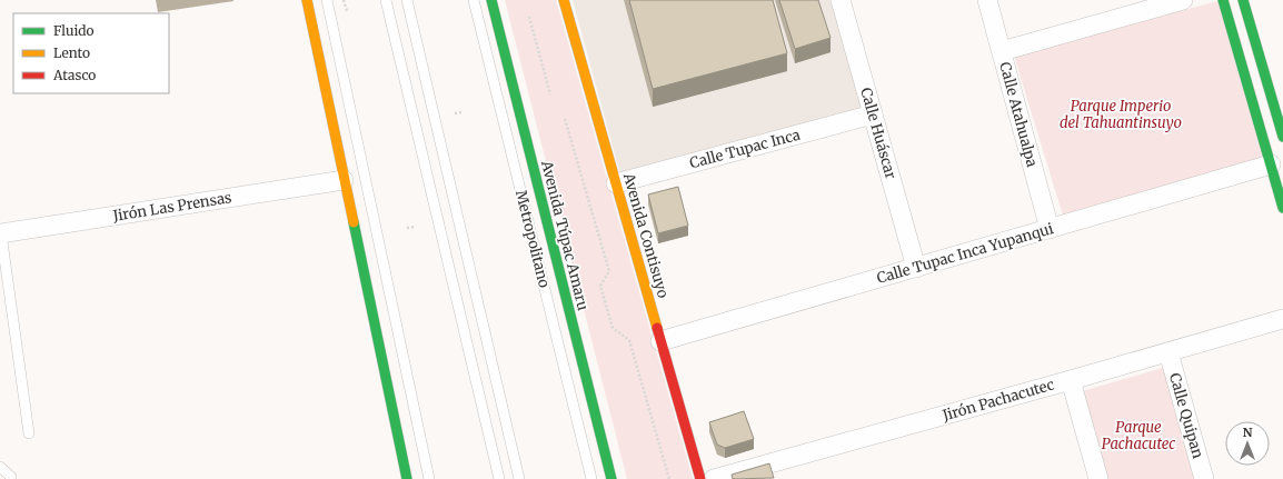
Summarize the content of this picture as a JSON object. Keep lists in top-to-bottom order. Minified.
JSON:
{"streets":{"main road":["Avenida Túpac Amaru","Avenida Contisuyo"],"street":["Calle Atahualpa","Calle Huáscar","Calle Tupac Inca","Jirón Las Prensas","Calle Tupac Inca Yupanqui","Jirón Pachacutec","Calle Quipan"],"lane":["Metropolitano"]},"crossings":[["Calle Atahualpa","Calle Tupac Inca Yupanqui"],["Calle Huáscar","Calle Tupac Inca"],["Calle Huáscar","Calle Tupac Inca Yupanqui"],["Calle Tupac Inca","Avenida Contisuyo"],["Avenida Contisuyo","Calle Tupac Inca Yupanqui"],["Jirón Pachacutec","Calle Quipan"]],"parks":["Parque Imperio del Tahuantinsuyo","Parque Pachacutec"],"legend":["Fluido","Lento","Atasco"],"north":"top"}
